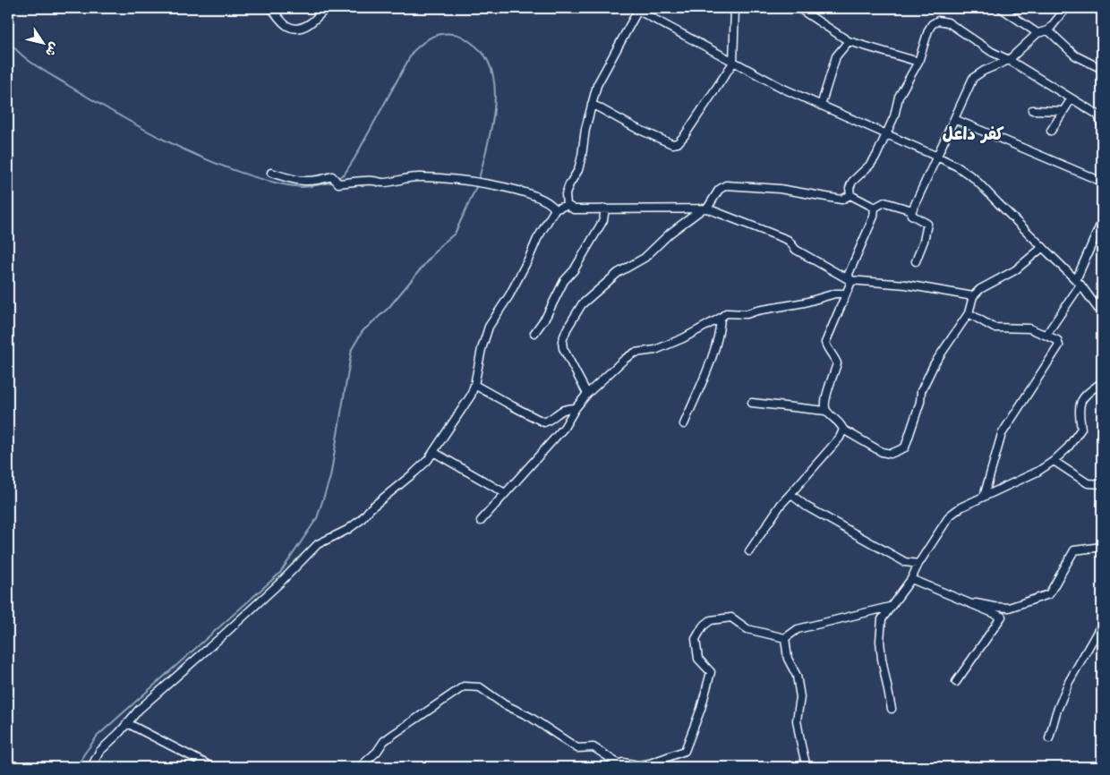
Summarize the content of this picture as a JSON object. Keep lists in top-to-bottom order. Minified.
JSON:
{"districts":["كفر داعل"],"north":"bottom right"}
